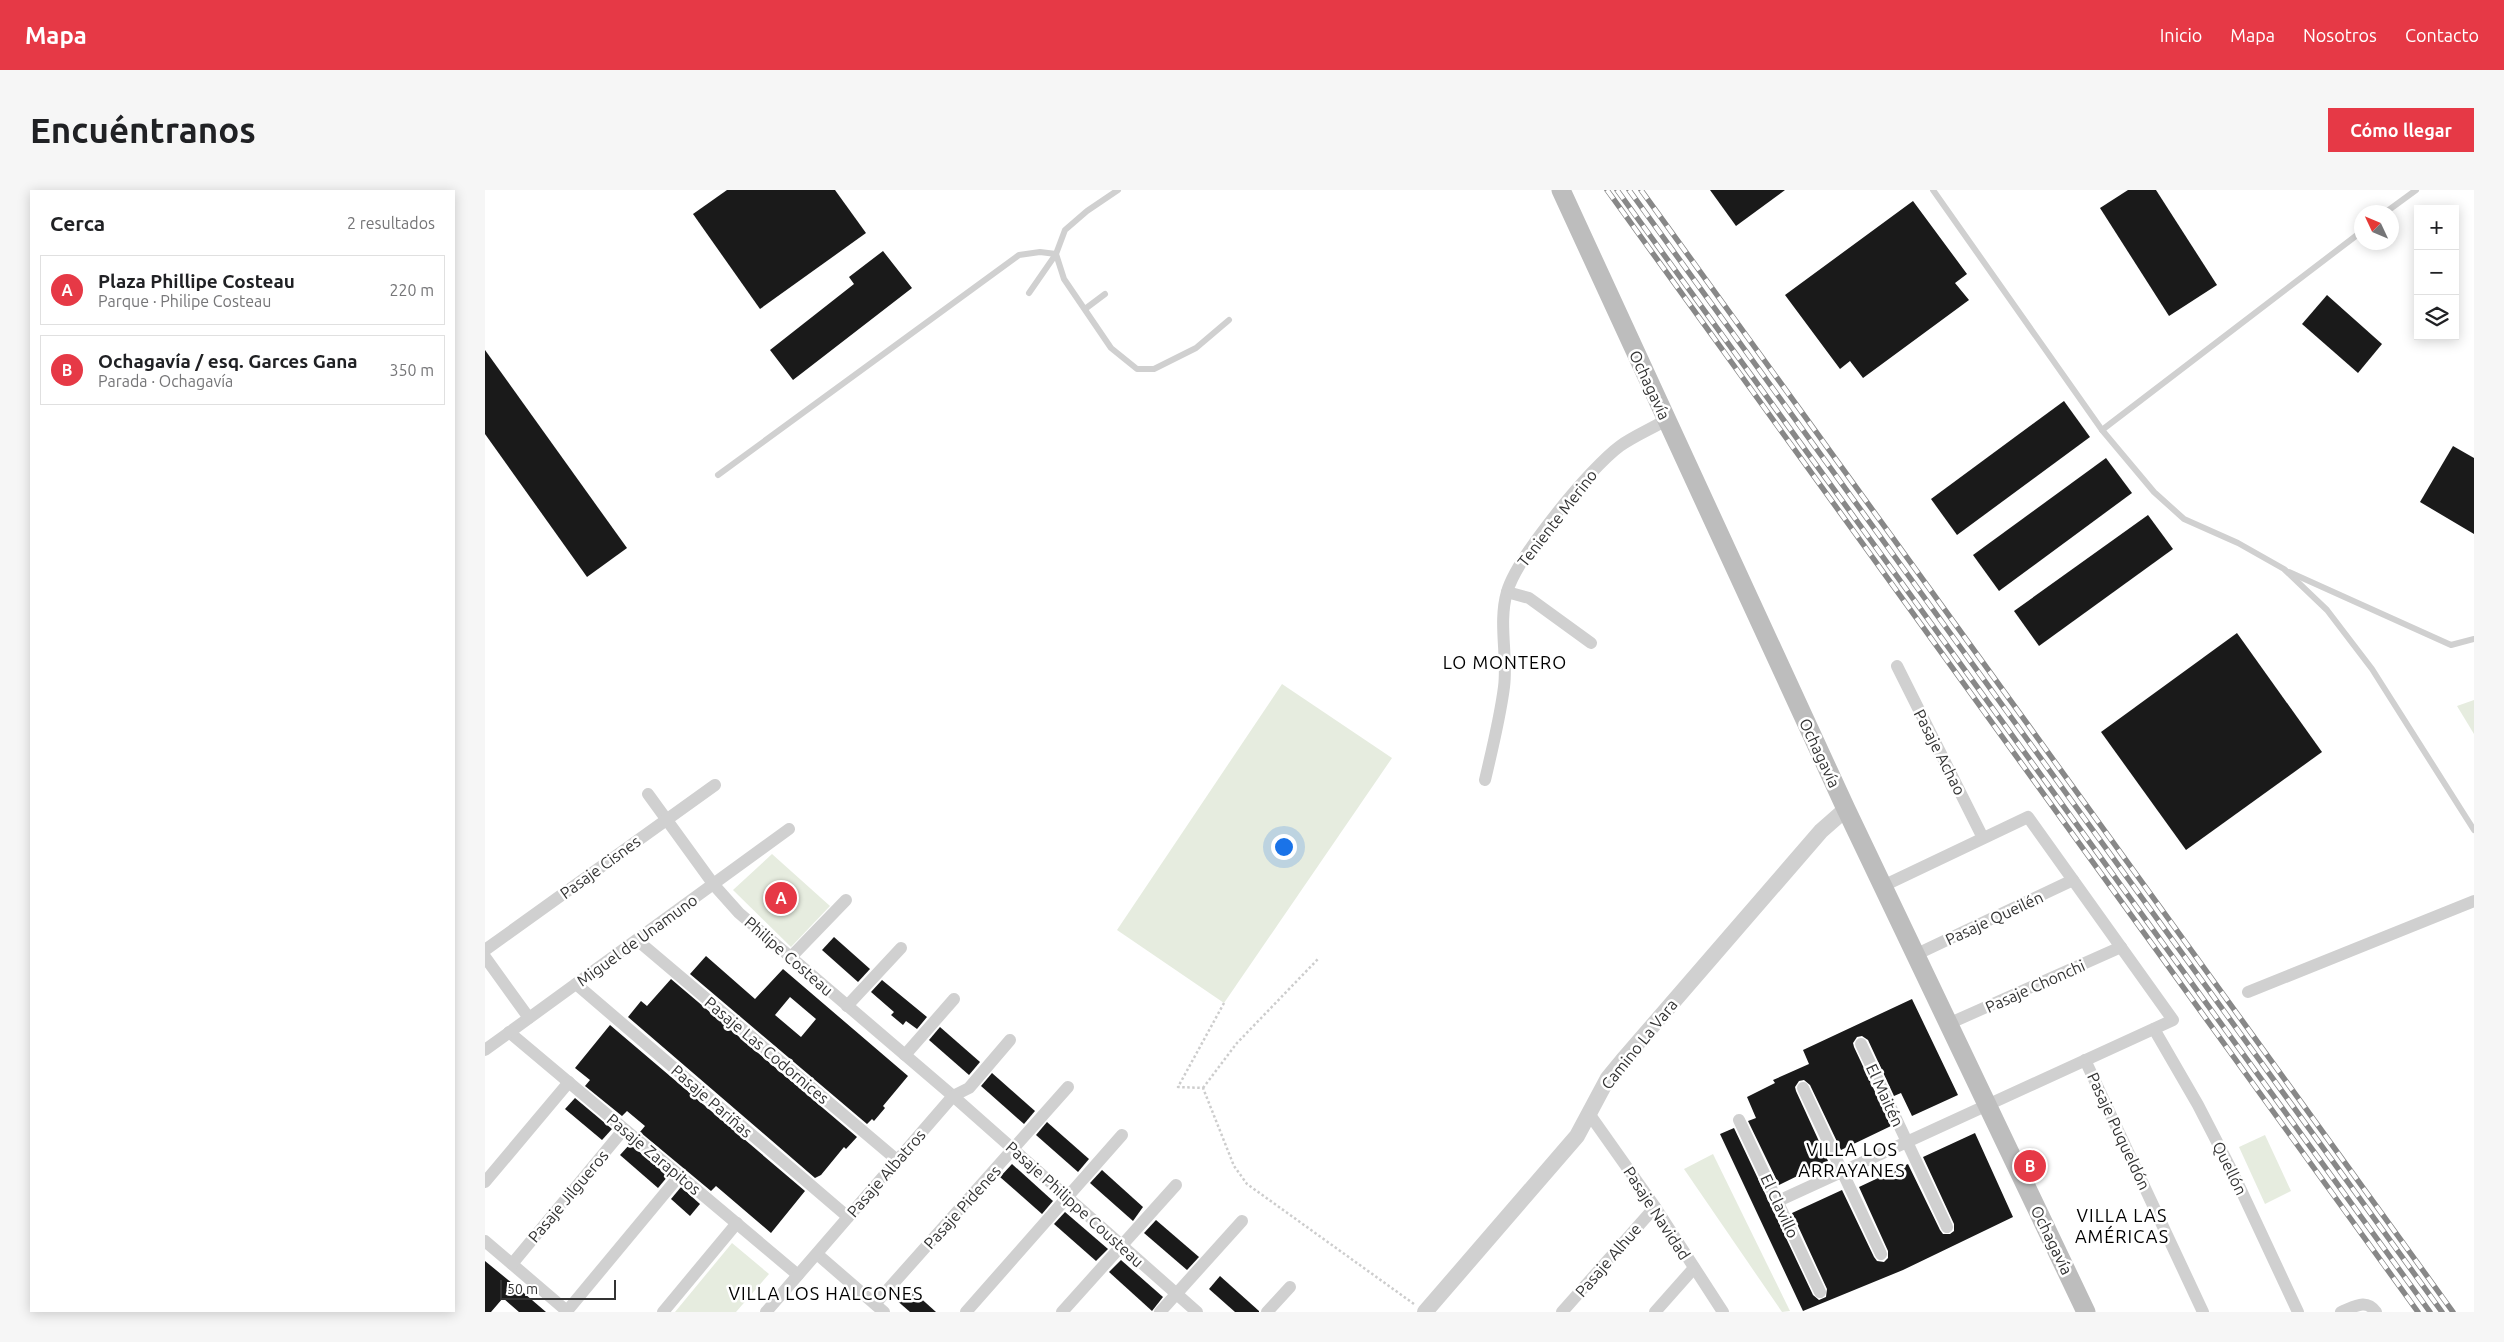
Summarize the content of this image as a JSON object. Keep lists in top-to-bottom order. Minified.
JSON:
{"streets":{"main road":["Ochagavía"],"street":["Teniente Merino","Pasaje Achao","Pasaje Cisnes","Pasaje Queilén","Miguel de Unamuno","Philipe Costeau","Pasaje Chonchi","Camino La Vara","Pasaje Las Codornices","El Maitén","Pasaje Pariñas","Pasaje Puqueldón","Pasaje Zarapitos","Quellón","Pasaje Albatros","Pasaje Jilgueros","Pasaje Philippe Cousteau","El Clavillo","Pasaje Pidenes","Pasaje Navidad","Pasaje Alhue"]},"crossings":[["Ochagavía","Teniente Merino"],["Ochagavía","Pasaje Queilén"],["Ochagavía","Pasaje Chonchi"],["Ochagavía","Camino La Vara"],["Pasaje Cisnes","Philipe Costeau"],["Miguel de Unamuno","Philipe Costeau"],["Miguel de Unamuno","Pasaje Las Codornices"],["Miguel de Unamuno","Pasaje Pariñas"],["Miguel de Unamuno","Pasaje Zarapitos"],["Philipe Costeau","Pasaje Albatros"],["Philipe Costeau","Pasaje Philippe Cousteau"],["Camino La Vara","Pasaje Navidad"],["Pasaje Las Codornices","Pasaje Albatros"],["Pasaje Pariñas","Pasaje Albatros"],["Pasaje Zarapitos","Pasaje Albatros"],["Pasaje Zarapitos","Pasaje Jilgueros"],["Pasaje Albatros","Pasaje Philippe Cousteau"],["Pasaje Philippe Cousteau","Pasaje Pidenes"],["Pasaje Navidad","Pasaje Alhue"]],"districts":["LO MONTERO","VILLA LOS ARRAYANES","VILLA LAS AMÉRICAS","VILLA LOS HALCONES"],"scale_bar":"50 m","north":"top left","page":{"header":"Mapa","nav":["Inicio","Mapa","Nosotros","Contacto"],"buttons":"Cómo llegar","title":"Encuéntranos","heading":["Cerca","2 resultados"],"map_buttons":["+","−"],"list":[{"mark":"A","name":"Plaza Phillipe Costeau","note":"Parque · Philipe Costeau","value":"220 m"},{"mark":"B","name":"Ochagavía / esq. Garces Gana","note":"Parada · Ochagavía","value":"350 m"}],"pins":["A","B"],"scale":"50 m"}}
